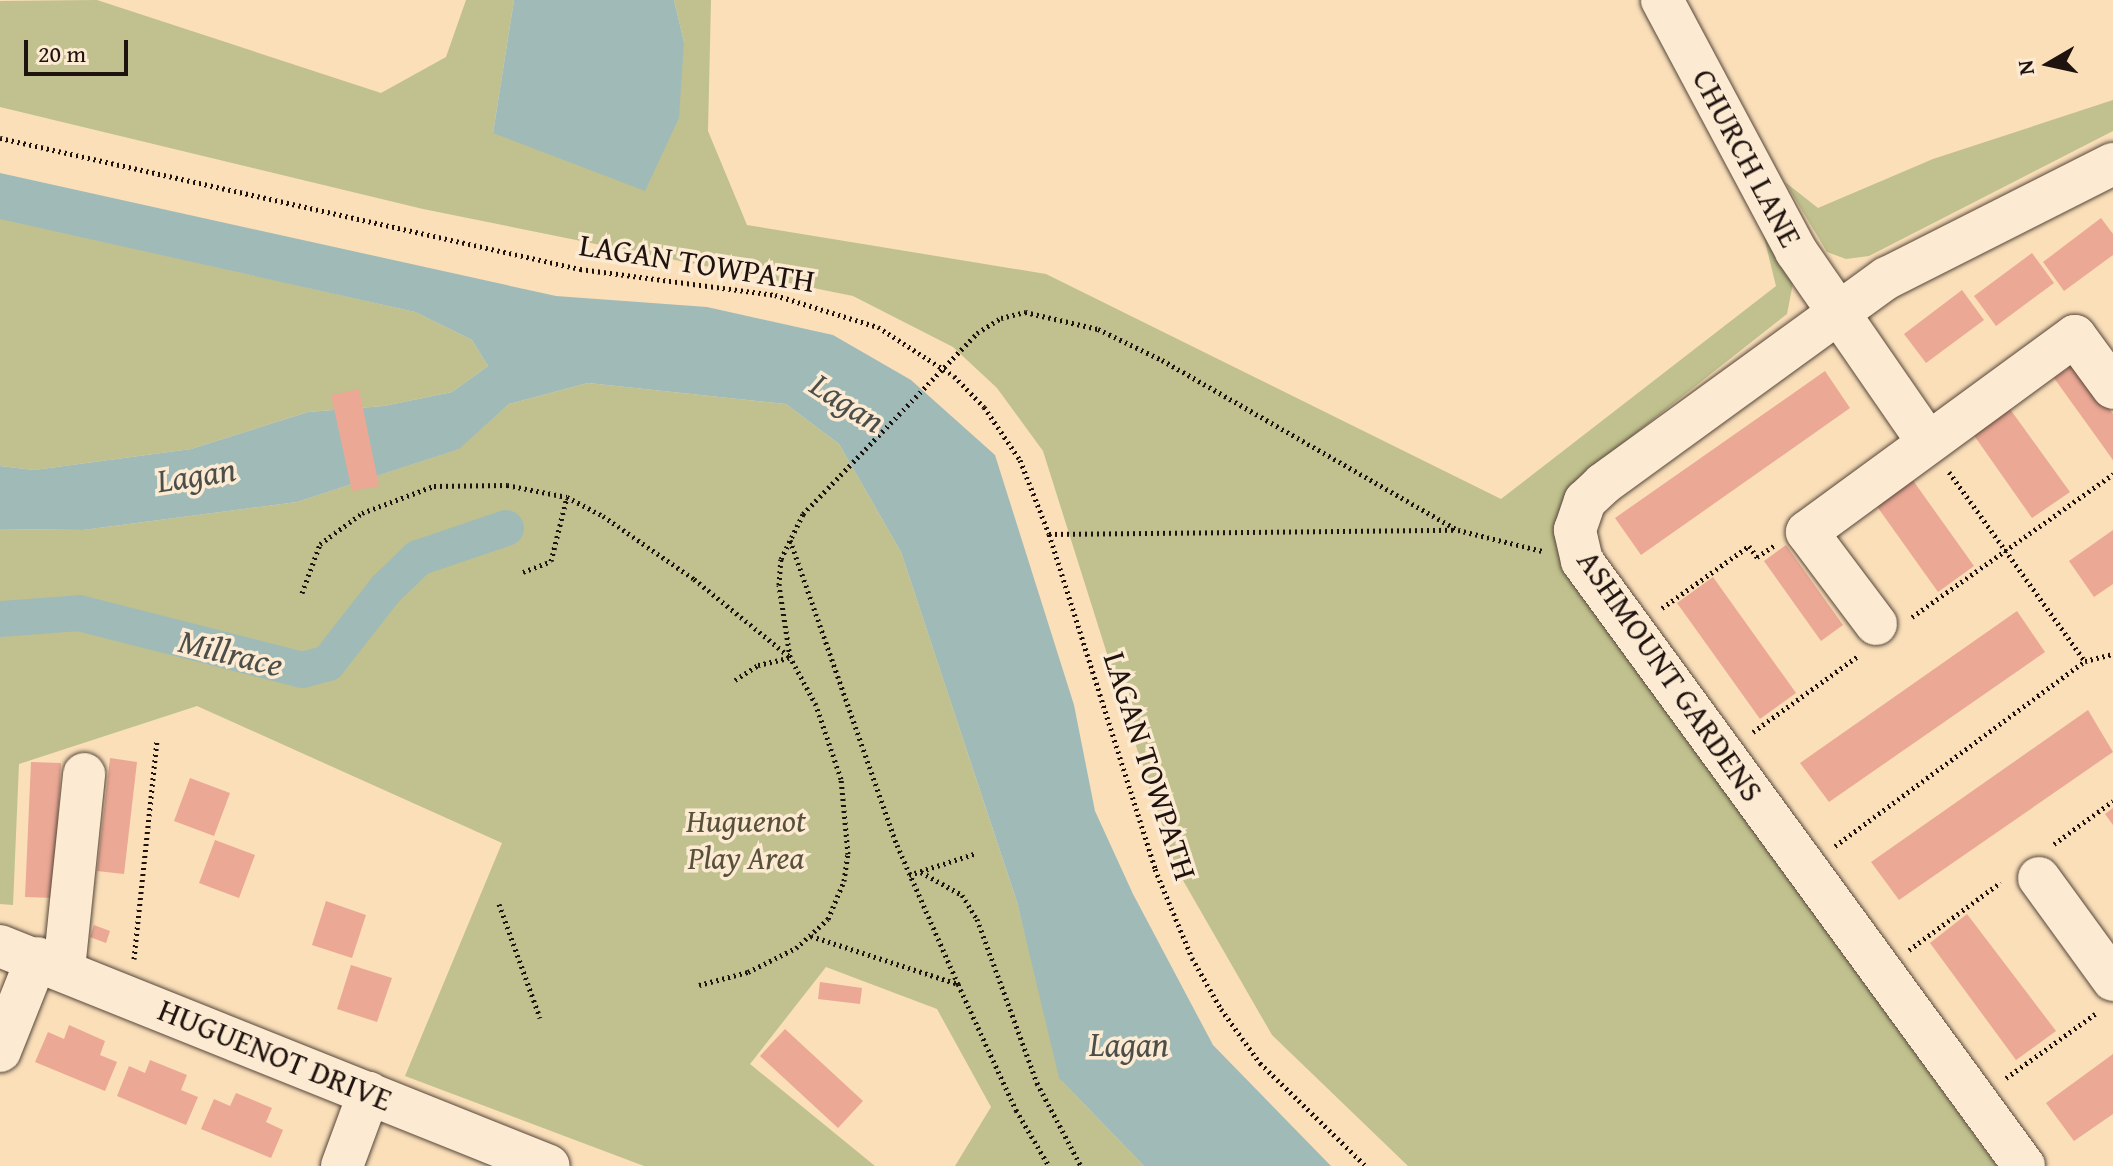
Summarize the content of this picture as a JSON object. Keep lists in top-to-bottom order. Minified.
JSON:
{"streets":{"street":["CHURCH LANE","ASHMOUNT GARDENS","HUGUENOT DRIVE"],"path":["LAGAN TOWPATH"]},"crossings":[["CHURCH LANE","ASHMOUNT GARDENS"]],"water":["Lagan","Millrace"],"parks":["Huguenot Play Area"],"scale_bar":"20 m","north":"left"}
